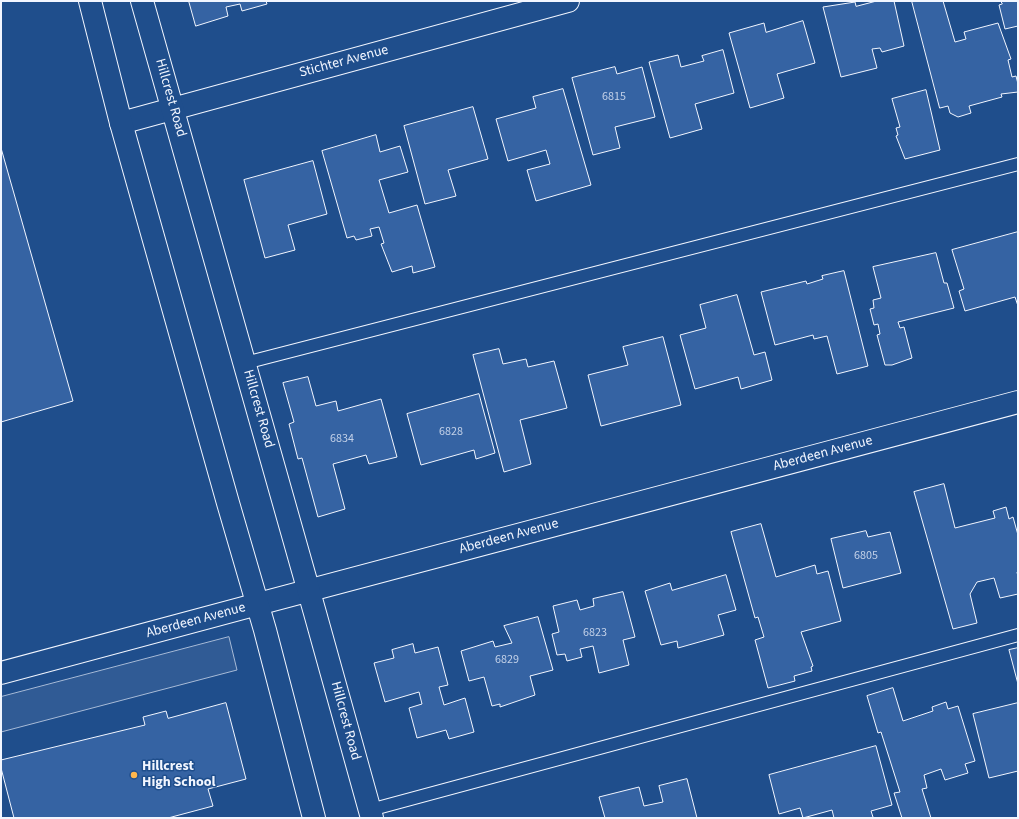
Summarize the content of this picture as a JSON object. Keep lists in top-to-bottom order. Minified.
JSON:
{"streets":{"main road":["Stichter Avenue","Hillcrest Road","Aberdeen Avenue"]},"crossings":[["Stichter Avenue","Hillcrest Road"],["Hillcrest Road","Aberdeen Avenue"]],"places":["Hillcrest High School"],"house_numbers":["6815","6828","6834","6805","6823","6829"]}
